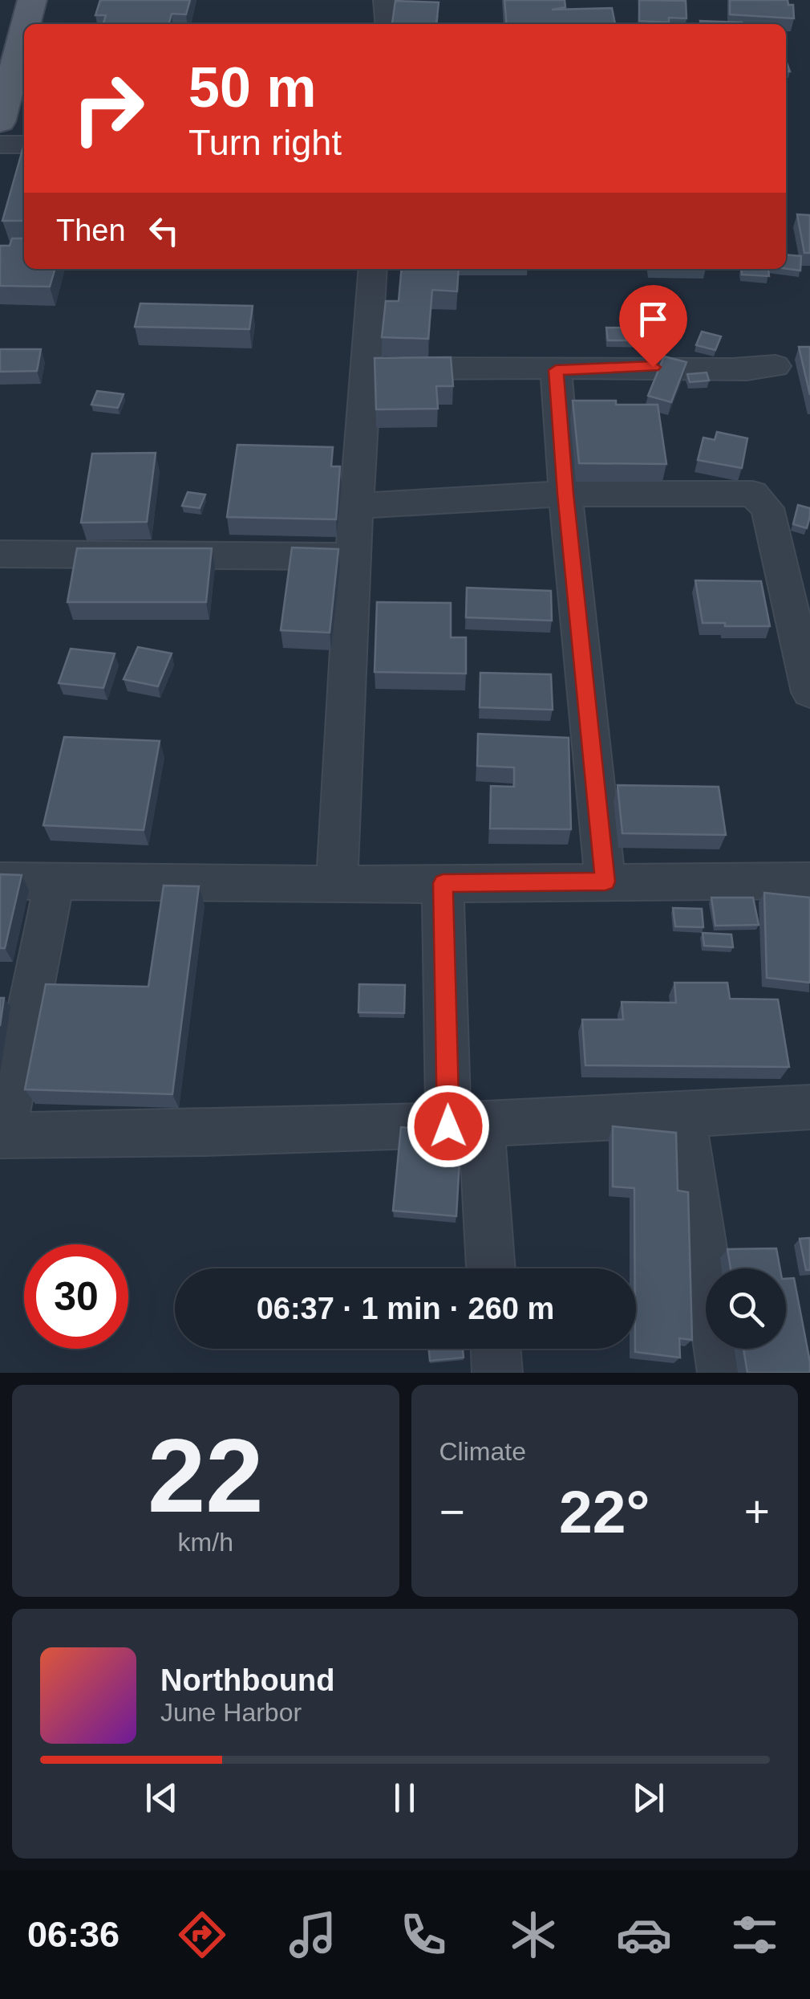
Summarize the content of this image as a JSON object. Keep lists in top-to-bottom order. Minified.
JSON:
{"page":{"turn":["50 m","Turn right"],"then":"Then","limit":"30","trip":"06:37 · 1 min · 260 m","tile":[["22","km/h"],"Climate"],"heat":["−","22°","+"],"song":["Northbound","June Harbor"],"tabs":"06:36"}}
